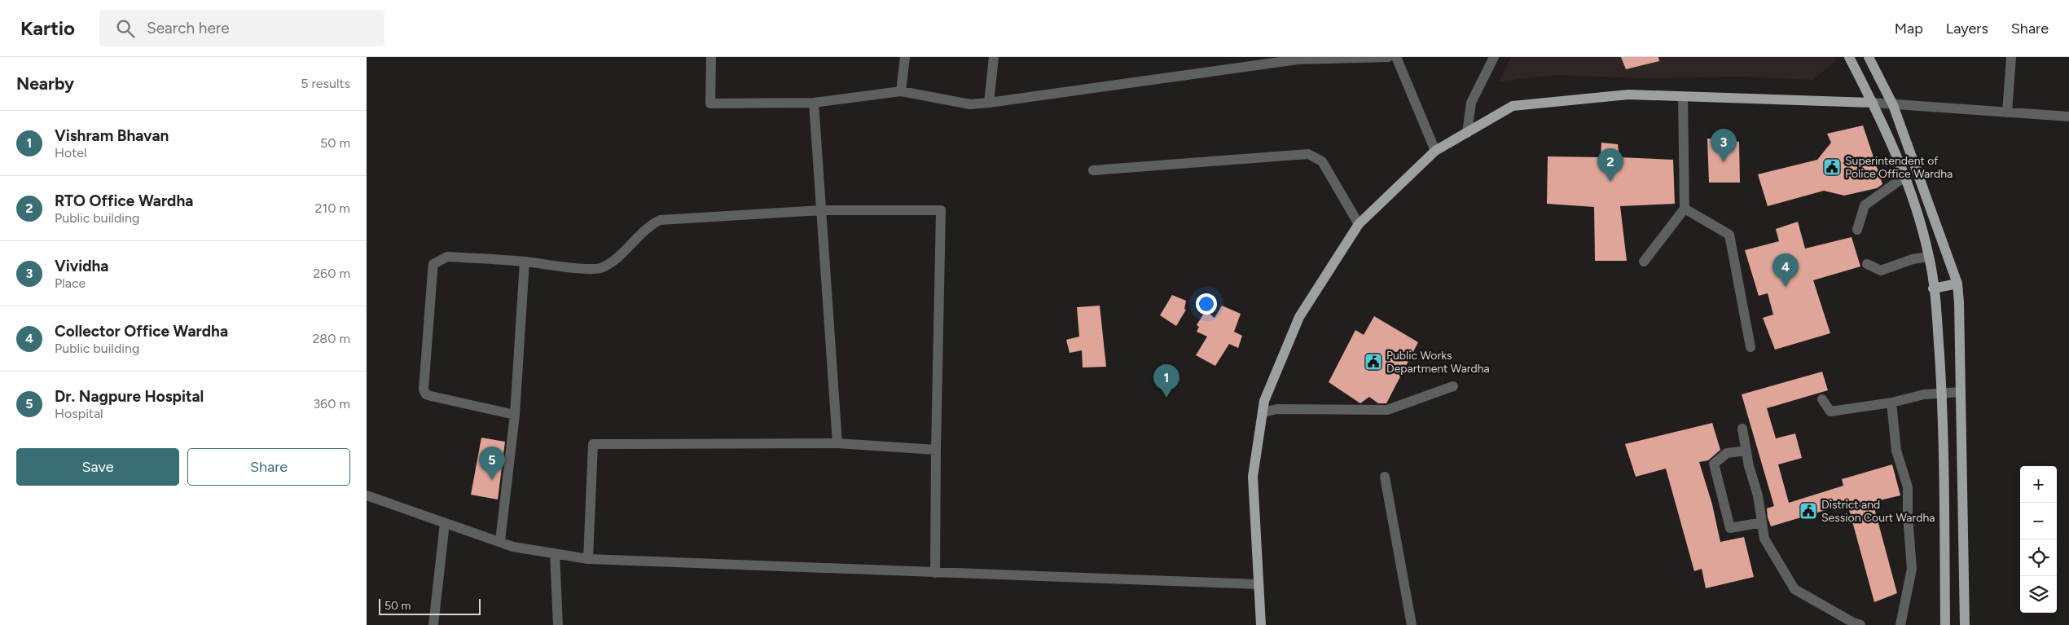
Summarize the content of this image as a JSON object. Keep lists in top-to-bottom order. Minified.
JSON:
{"places":{"public building":["Superintendent of Police Office Wardha","Public Works Department Wardha","District and Session Court Wardha"]},"scale_bar":"50 m","page":{"header":"Kartio","search":"Search here","nav":["Map","Layers","Share"],"heading":["Nearby","5 results"],"list":[{"mark":"1","name":"Vishram Bhavan","note":"Hotel","value":"50 m"},{"mark":"2","name":"RTO Office Wardha","note":"Public building","value":"210 m"},{"mark":"3","name":"Vividha","note":"Place","value":"260 m"},{"mark":"4","name":"Collector Office Wardha","note":"Public building","value":"280 m"},{"mark":"5","name":"Dr. Nagpure Hospital","note":"Hospital","value":"360 m"}],"pins":["3","2","4","1","5"],"buttons":["Save","Share"],"map_buttons":["+","−"],"scale":"50 m"}}
